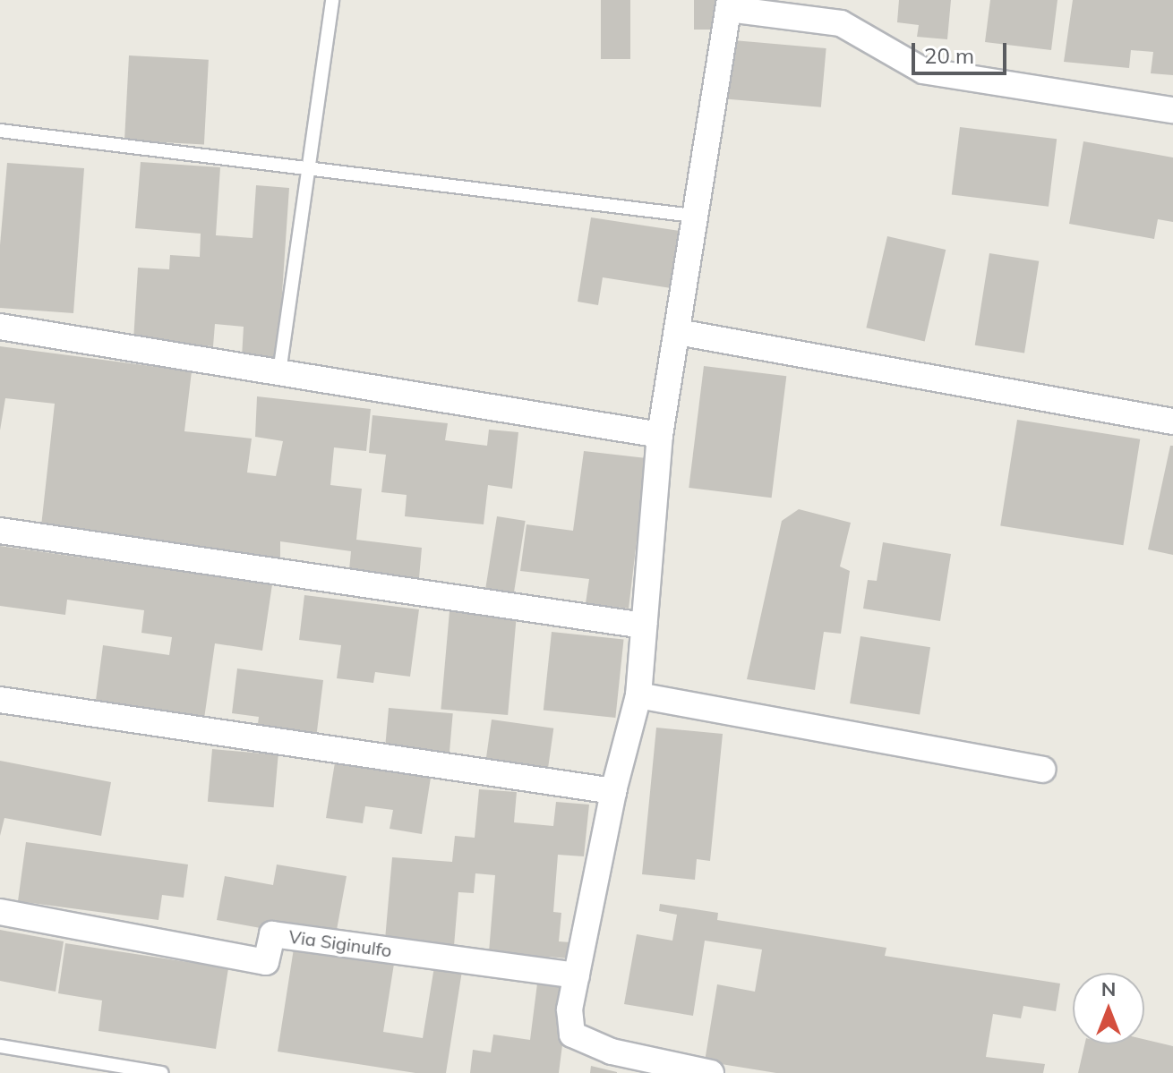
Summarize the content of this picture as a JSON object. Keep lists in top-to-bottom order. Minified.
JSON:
{"streets":{"street":["Via Siginulfo"]},"scale_bar":"20 m","north":"top"}
